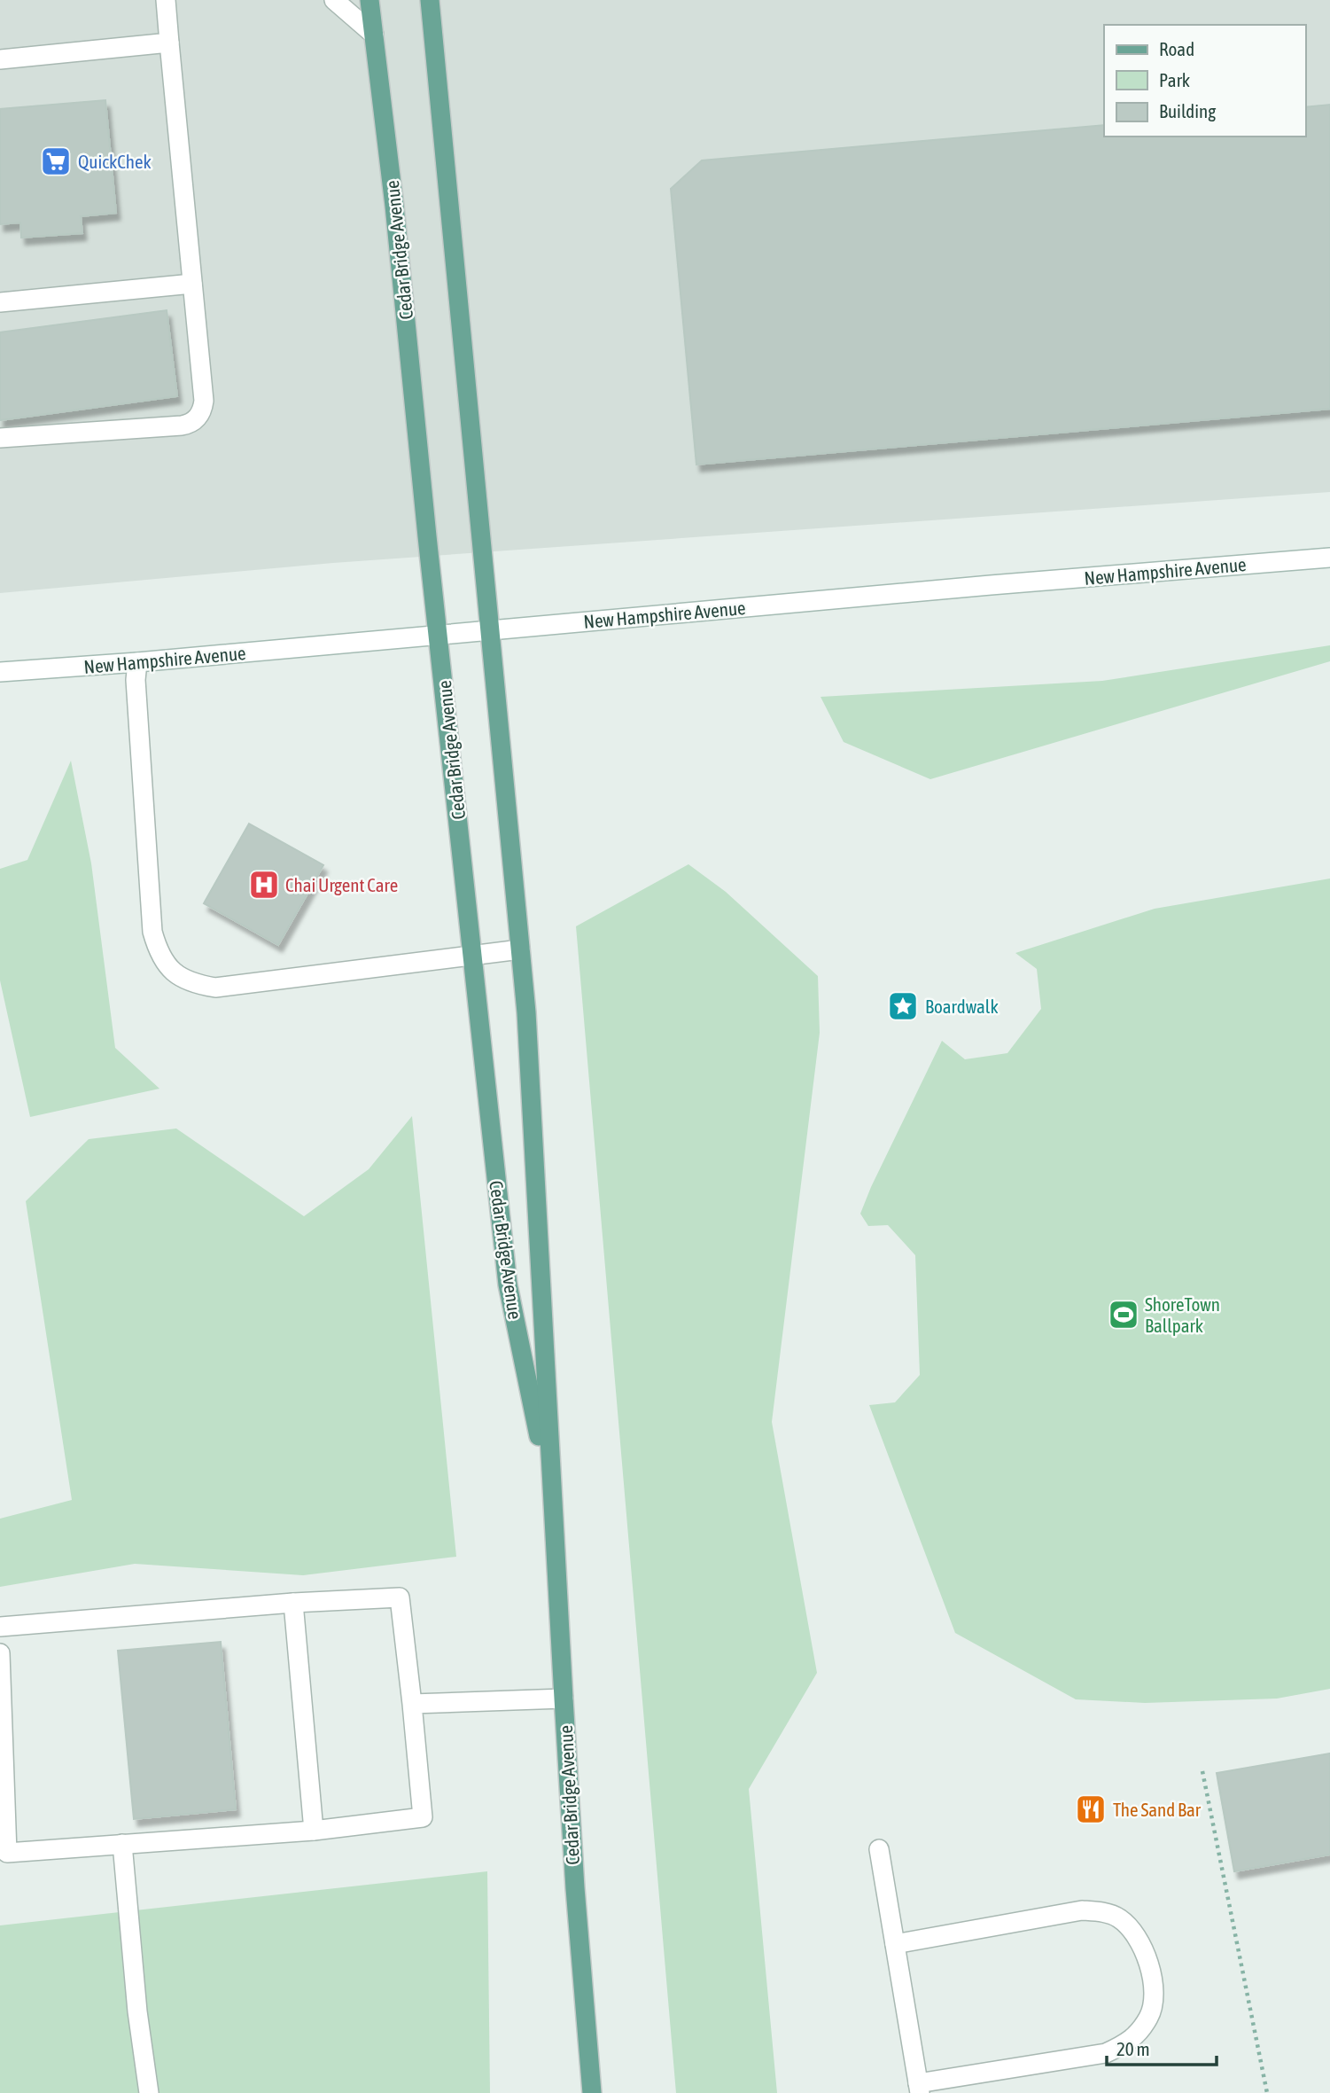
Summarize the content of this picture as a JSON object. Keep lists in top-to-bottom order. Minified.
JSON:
{"streets":{"main road":["Cedar Bridge Avenue","New Hampshire Avenue"]},"crossings":[["Cedar Bridge Avenue","New Hampshire Avenue"]],"places":{"supermarket":["QuickChek"],"hospital":["Chai Urgent Care"],"place":["Boardwalk"],"sports":["ShoreTown Ballpark"],"restaurant":["The Sand Bar"]},"legend":["Road","Park","Building"],"scale_bar":"20 m"}
